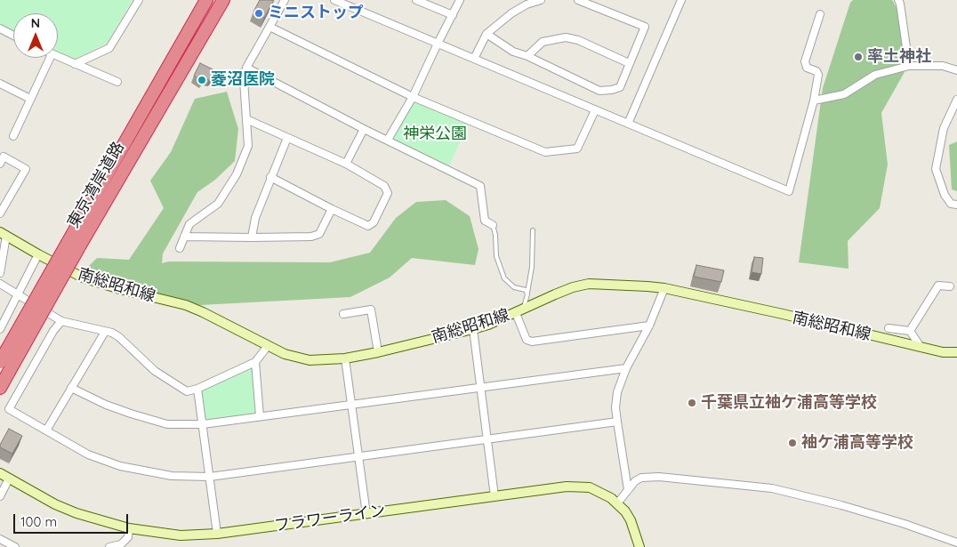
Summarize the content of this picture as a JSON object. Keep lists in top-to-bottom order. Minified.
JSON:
{"streets":{"highway":["東京湾岸道路"],"main road":["南総昭和線","フラワーライン"]},"parks":["神栄公園"],"places":["ミニストップ","率土神社","菱沼医院","千葉県立袖ケ浦高等学校","袖ケ浦高等学校"],"scale_bar":"100 m","north":"top"}
